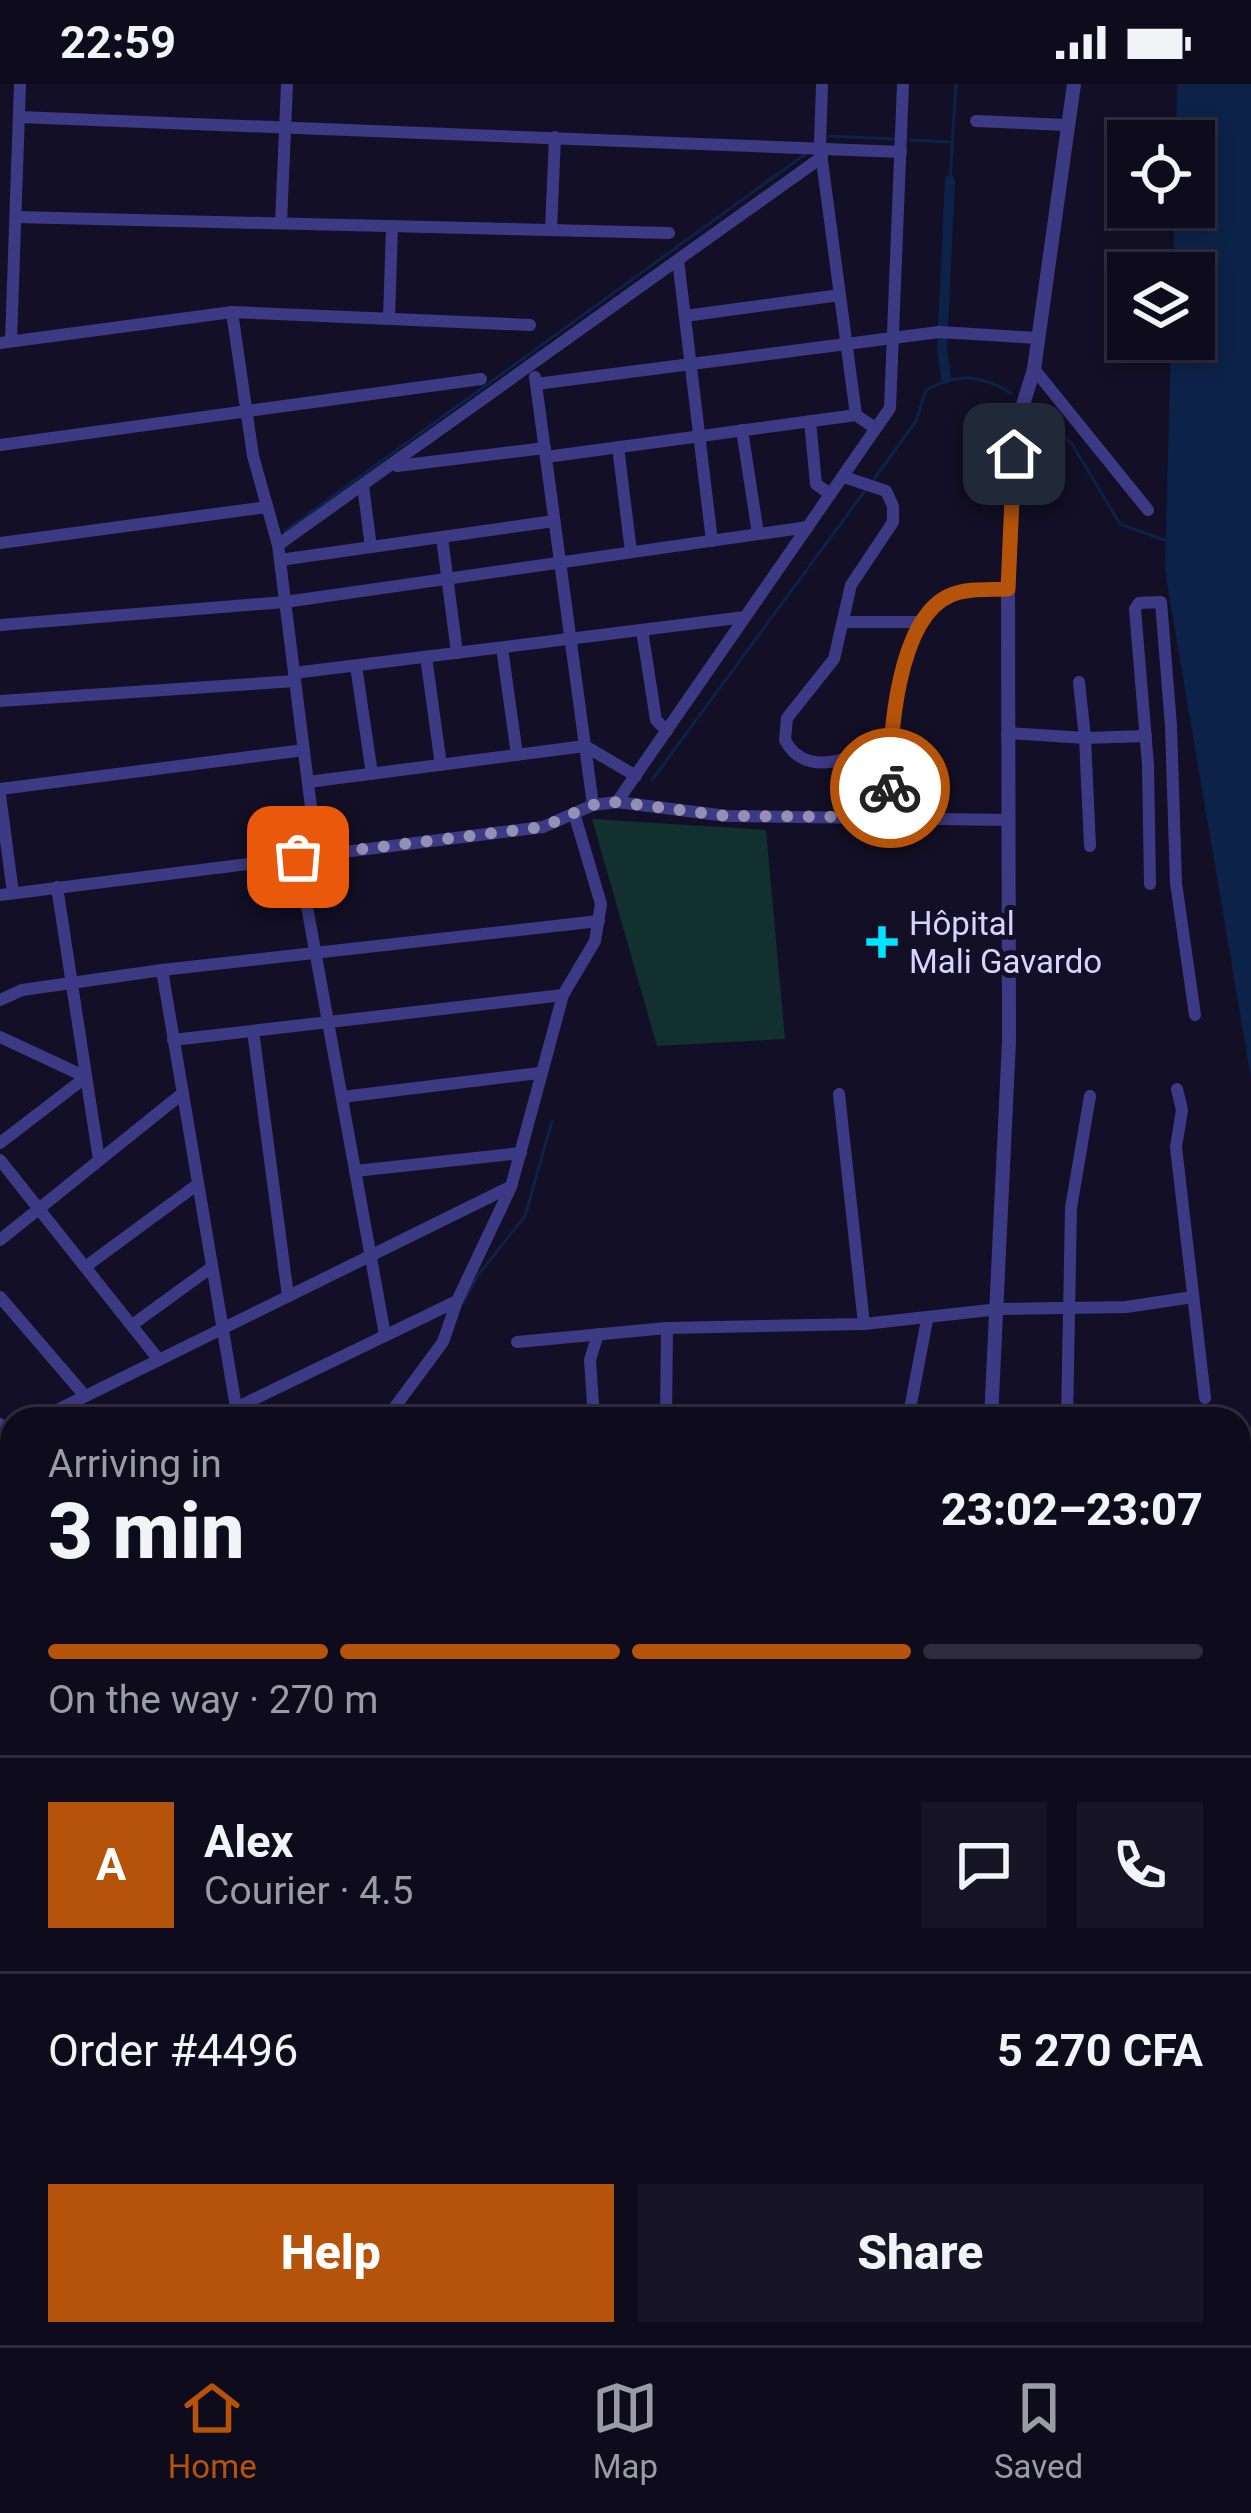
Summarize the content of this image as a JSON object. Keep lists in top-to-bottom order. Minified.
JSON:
{"places":{"health":["Hôpital Mali Gavardo"]},"page":{"status":"22:59","heading":["3 min","Arriving in","23:02–23:07"],"panel":["Alex","Courier · 4.5","Order #4496","5 270 CFA"],"bar":"On the way · 270 m","round":"A","buttons":["Help","Share"],"tabs":["Home","Map","Saved"]}}
